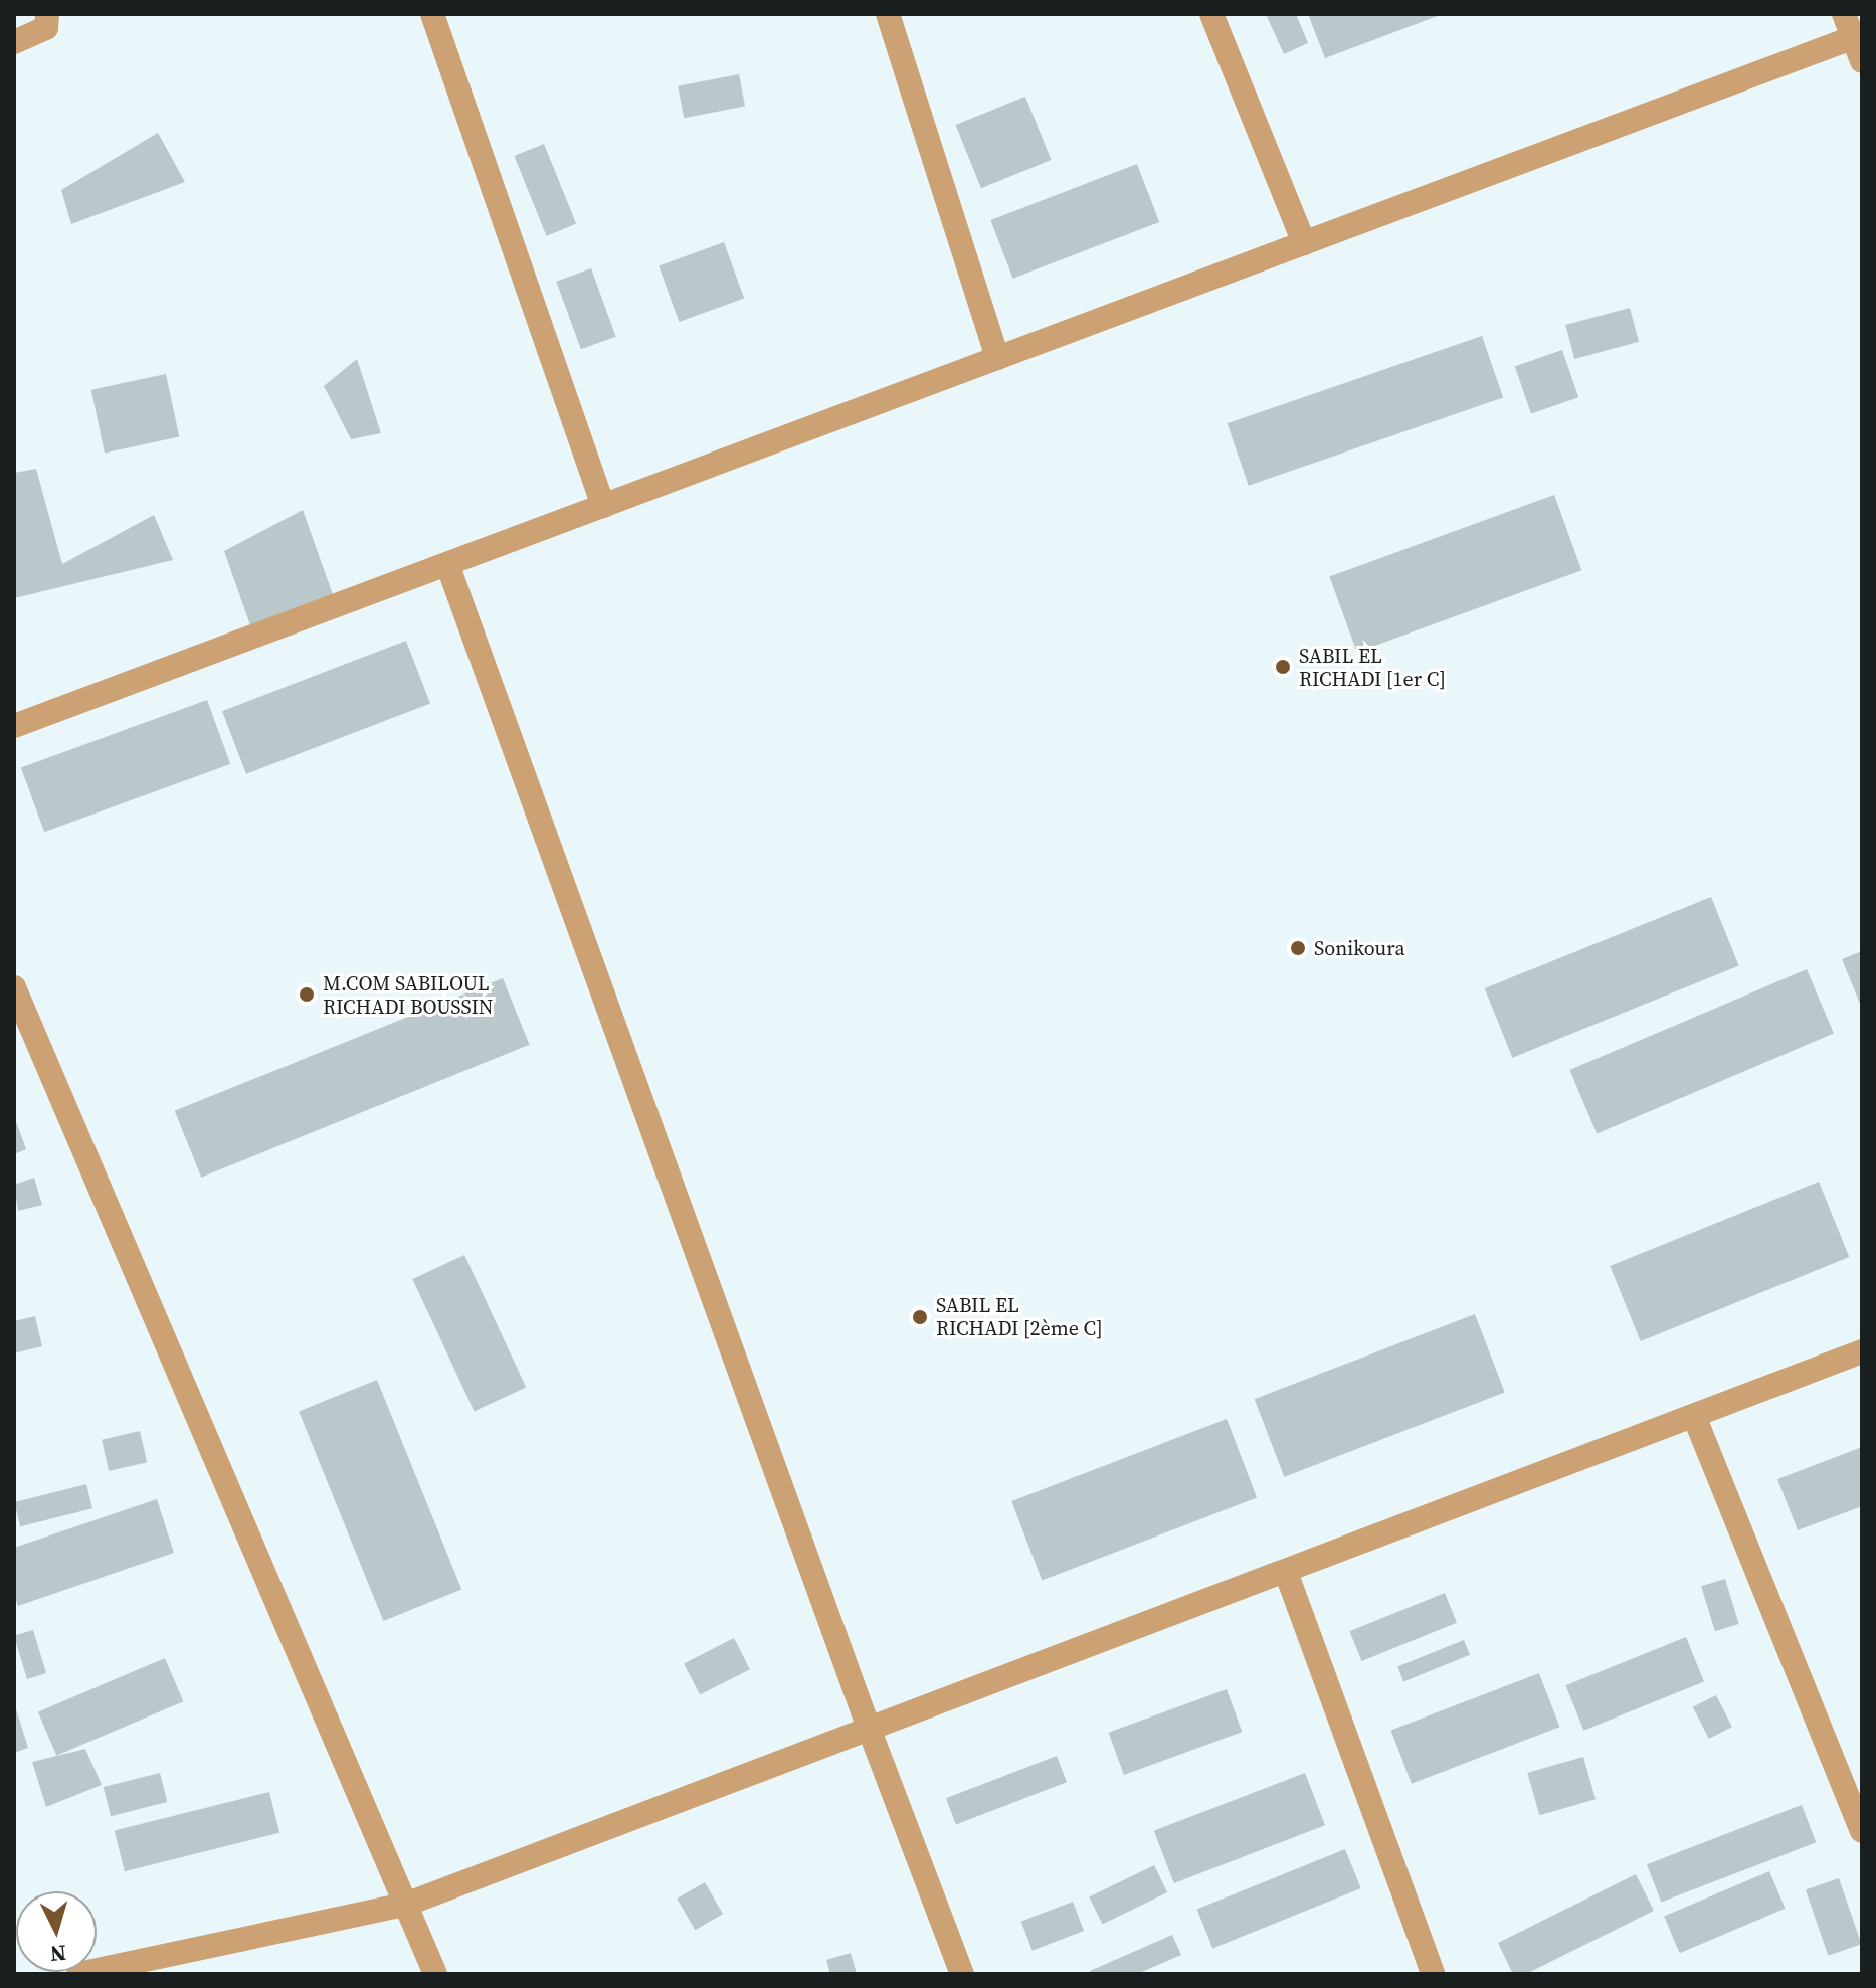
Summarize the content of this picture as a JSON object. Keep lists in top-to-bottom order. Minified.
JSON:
{"places":["SABIL EL RICHADI [1er C]","Sonikoura","M.COM SABILOUL RICHADI BOUSSIN","SABIL EL RICHADI [2ème C]"],"north":"bottom"}
